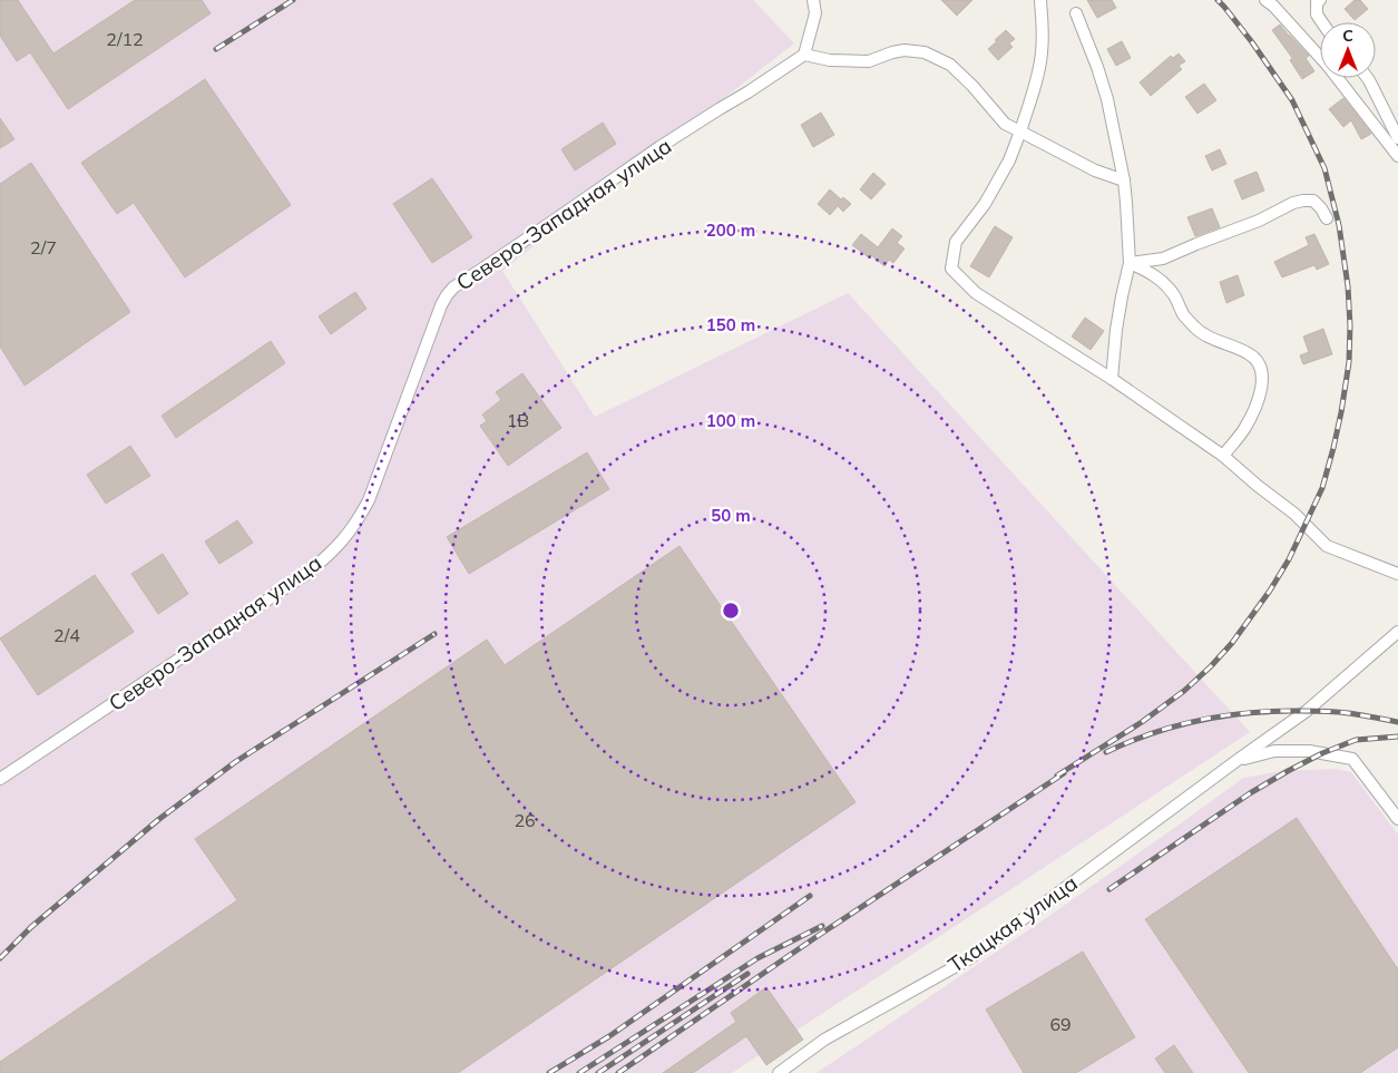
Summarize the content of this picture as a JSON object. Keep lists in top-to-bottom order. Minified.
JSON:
{"streets":{"street":["Северо-Западная улица","Ткацкая улица"]},"house_numbers":["2/12","2/7","1В","2/4","26","69"],"north":"top","rings":["200 m","150 m","100 m","50 m"]}
